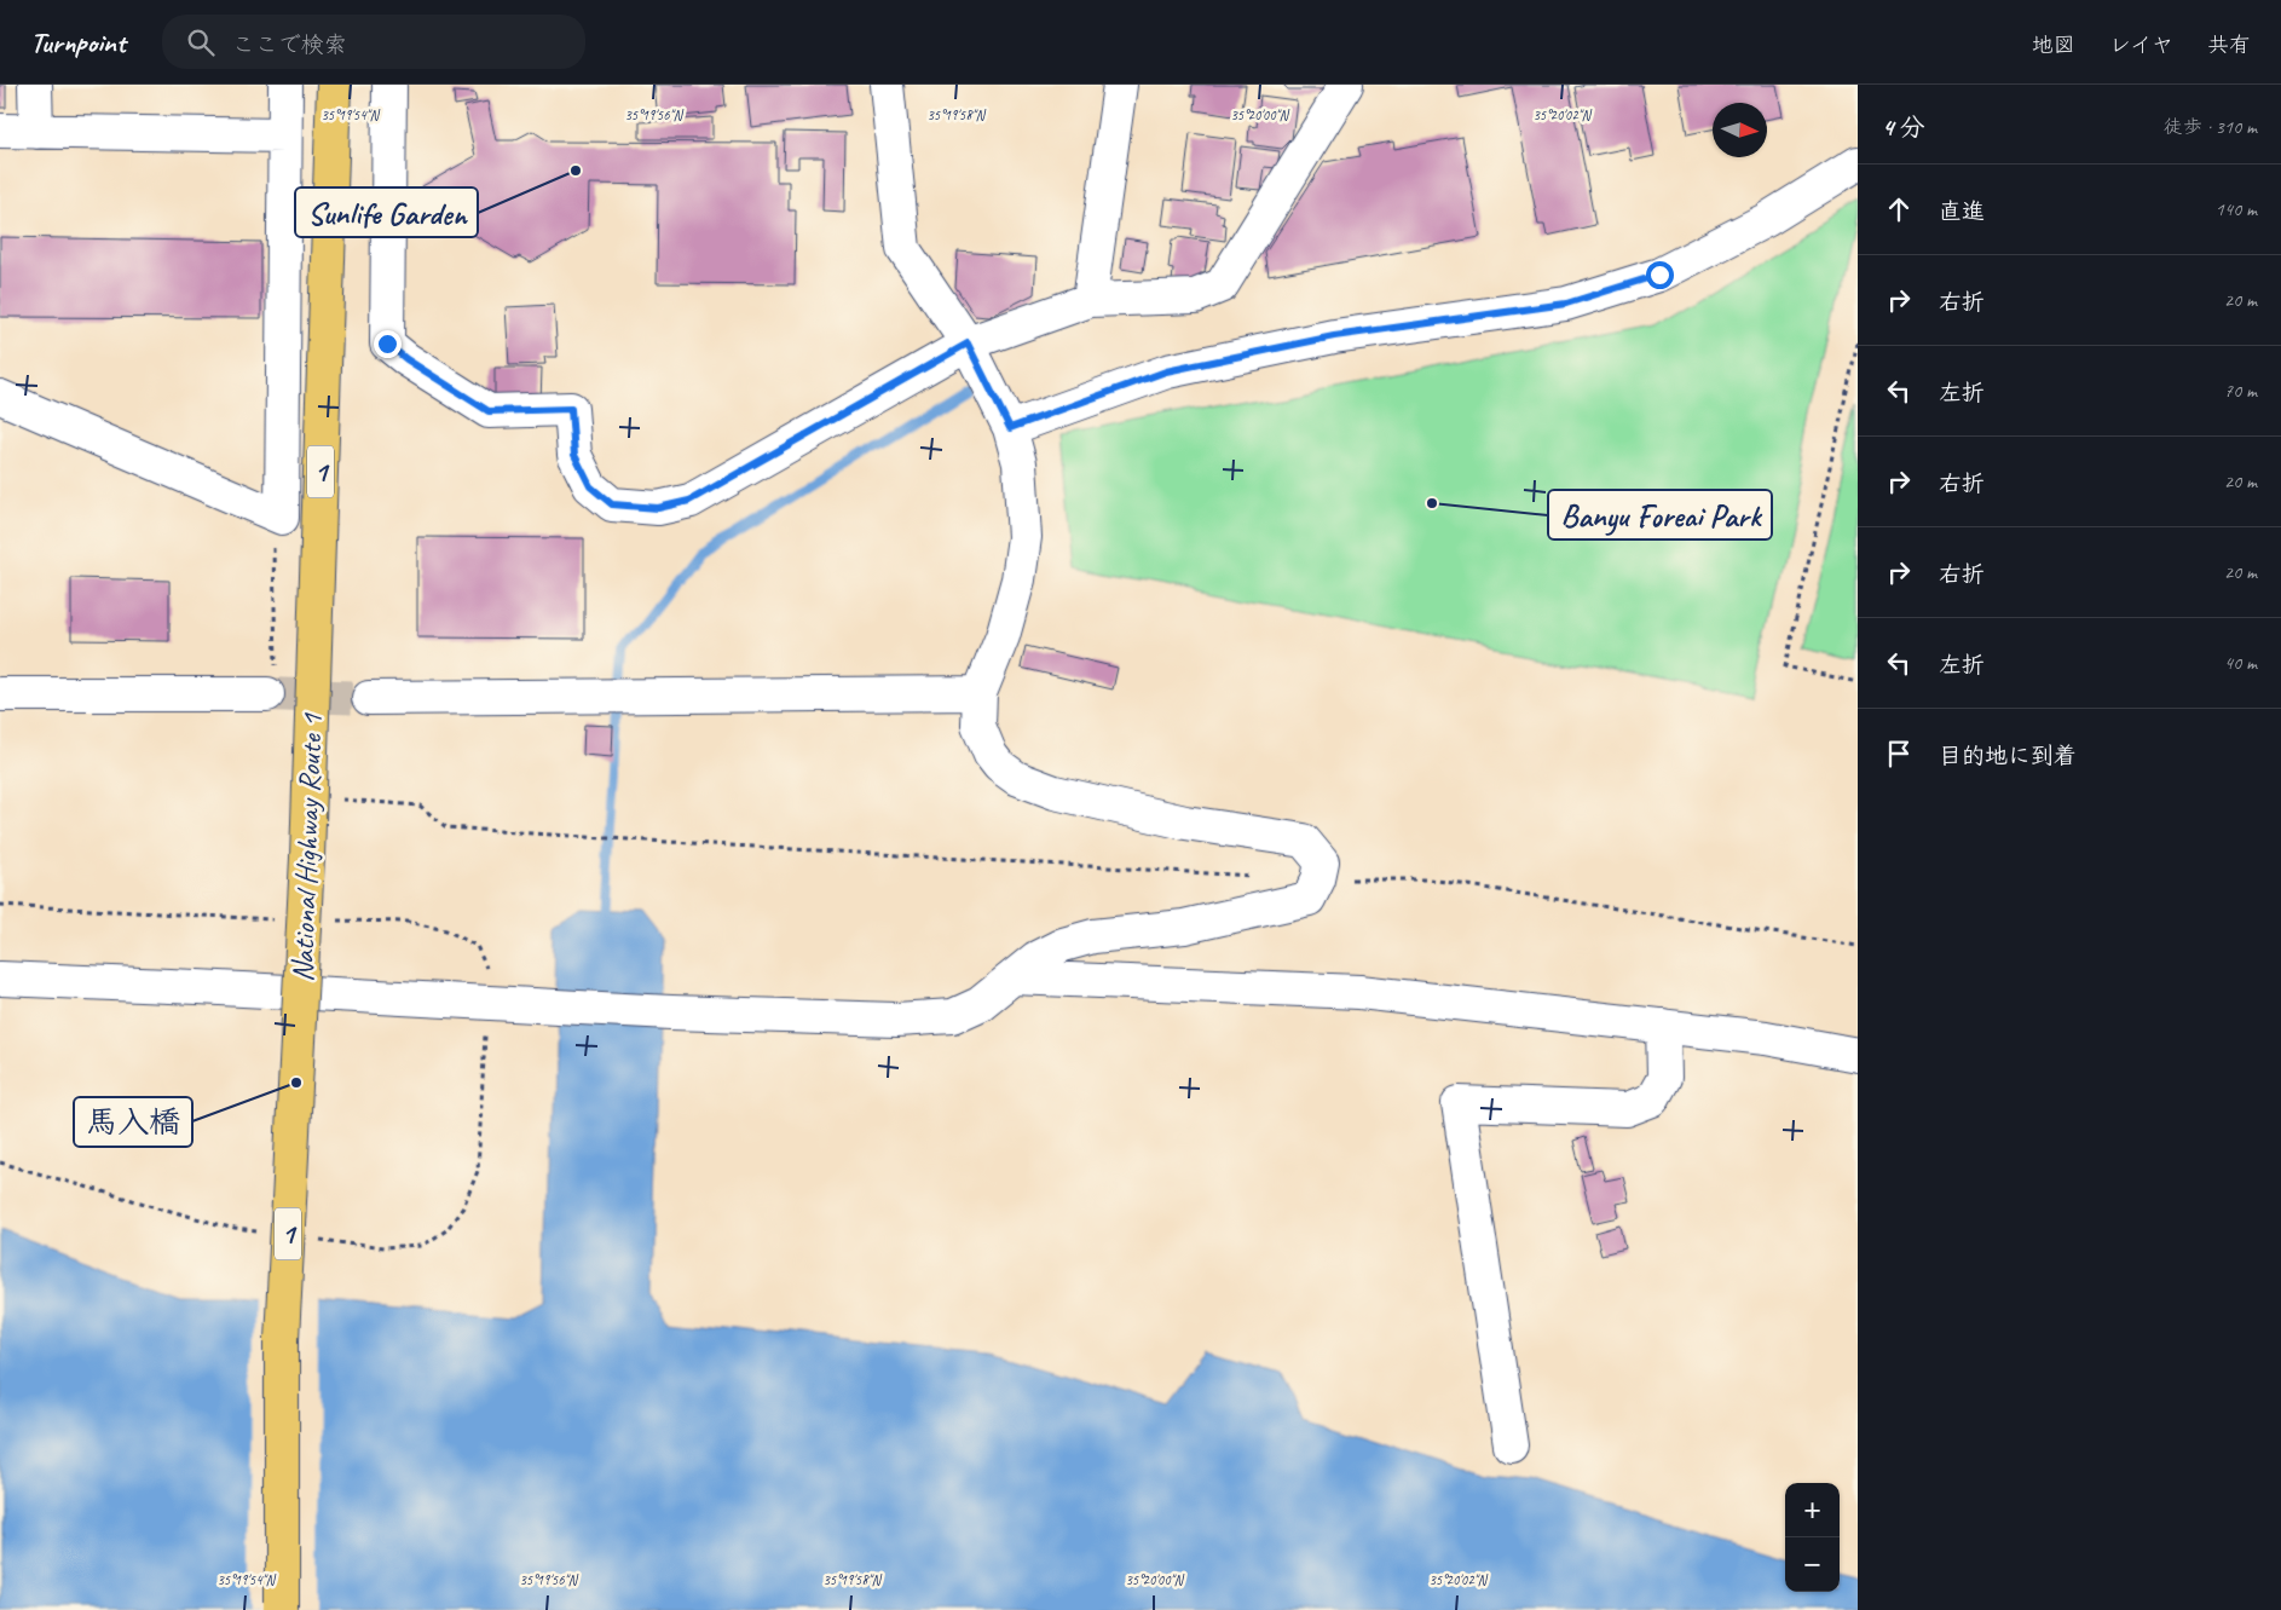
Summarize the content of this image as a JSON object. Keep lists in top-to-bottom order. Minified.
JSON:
{"streets":{"highway":["1","National Highway Route 1"]},"places":["Sunlife Garden","Banyu Foreai Park","馬入橋"],"north":"right","page":{"header":"Turnpoint","search":"ここで検索","nav":["地図","レイヤ","共有"],"heading":["4 分","徒歩 · 310 m"],"list":[["直進","140 m"],["右折","20 m"],["左折","70 m"],["右折","20 m"],["右折","20 m"],["左折","40 m"],"目的地に到着"],"map_buttons":["+","−"]},"coordinates":["35°19'54\"N","35°19'56\"N","35°19'58\"N","35°20'00\"N","35°20'02\"N"]}
